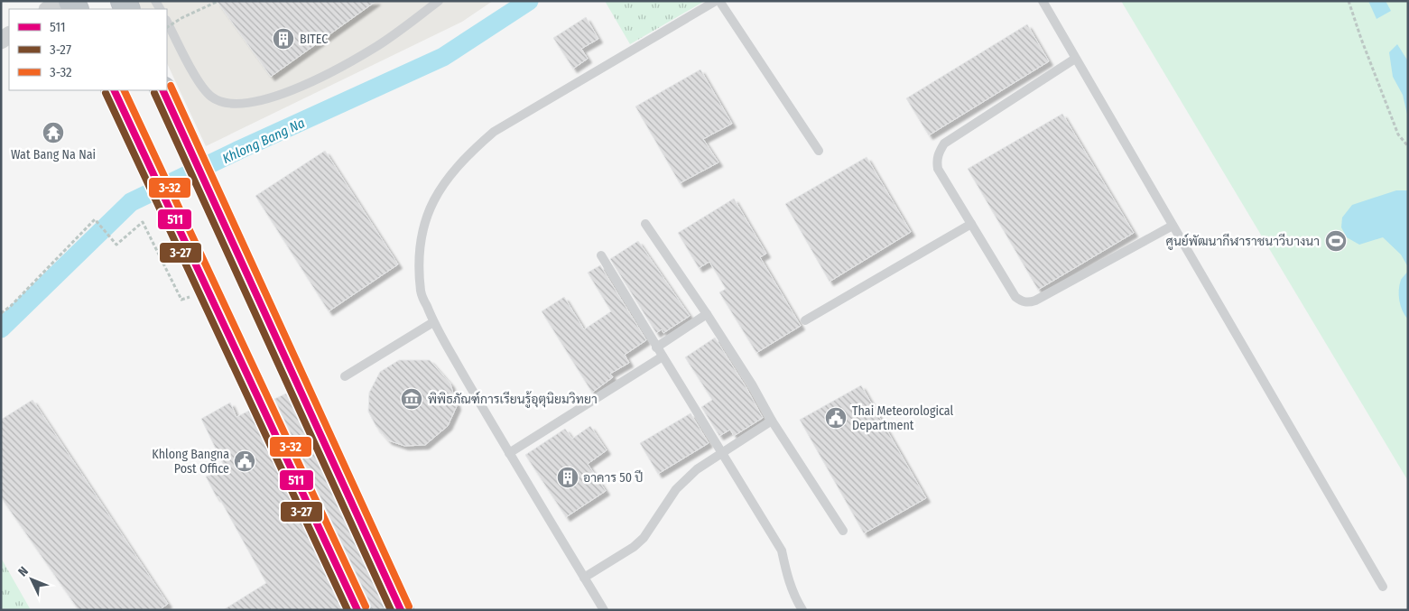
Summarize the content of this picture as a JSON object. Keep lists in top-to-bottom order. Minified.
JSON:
{"water":["Khlong Bang Na"],"places":{"building":["BITEC","อาคาร 50 ปี"],"temple":["Wat Bang Na Nai"],"sports":["ศูนย์พัฒนากีฬาราชนาวีบางนา"],"museum":["พิพิธภัณฑ์การเรียนรู้อุตุนิยมวิทยา"],"public building":["Thai Meteorological Department","Khlong Bangna Post Office"]},"lines":["transit line 3-32","transit line 511","transit line 3-27"],"legend":["511","3-27","3-32"],"north":"top left"}
